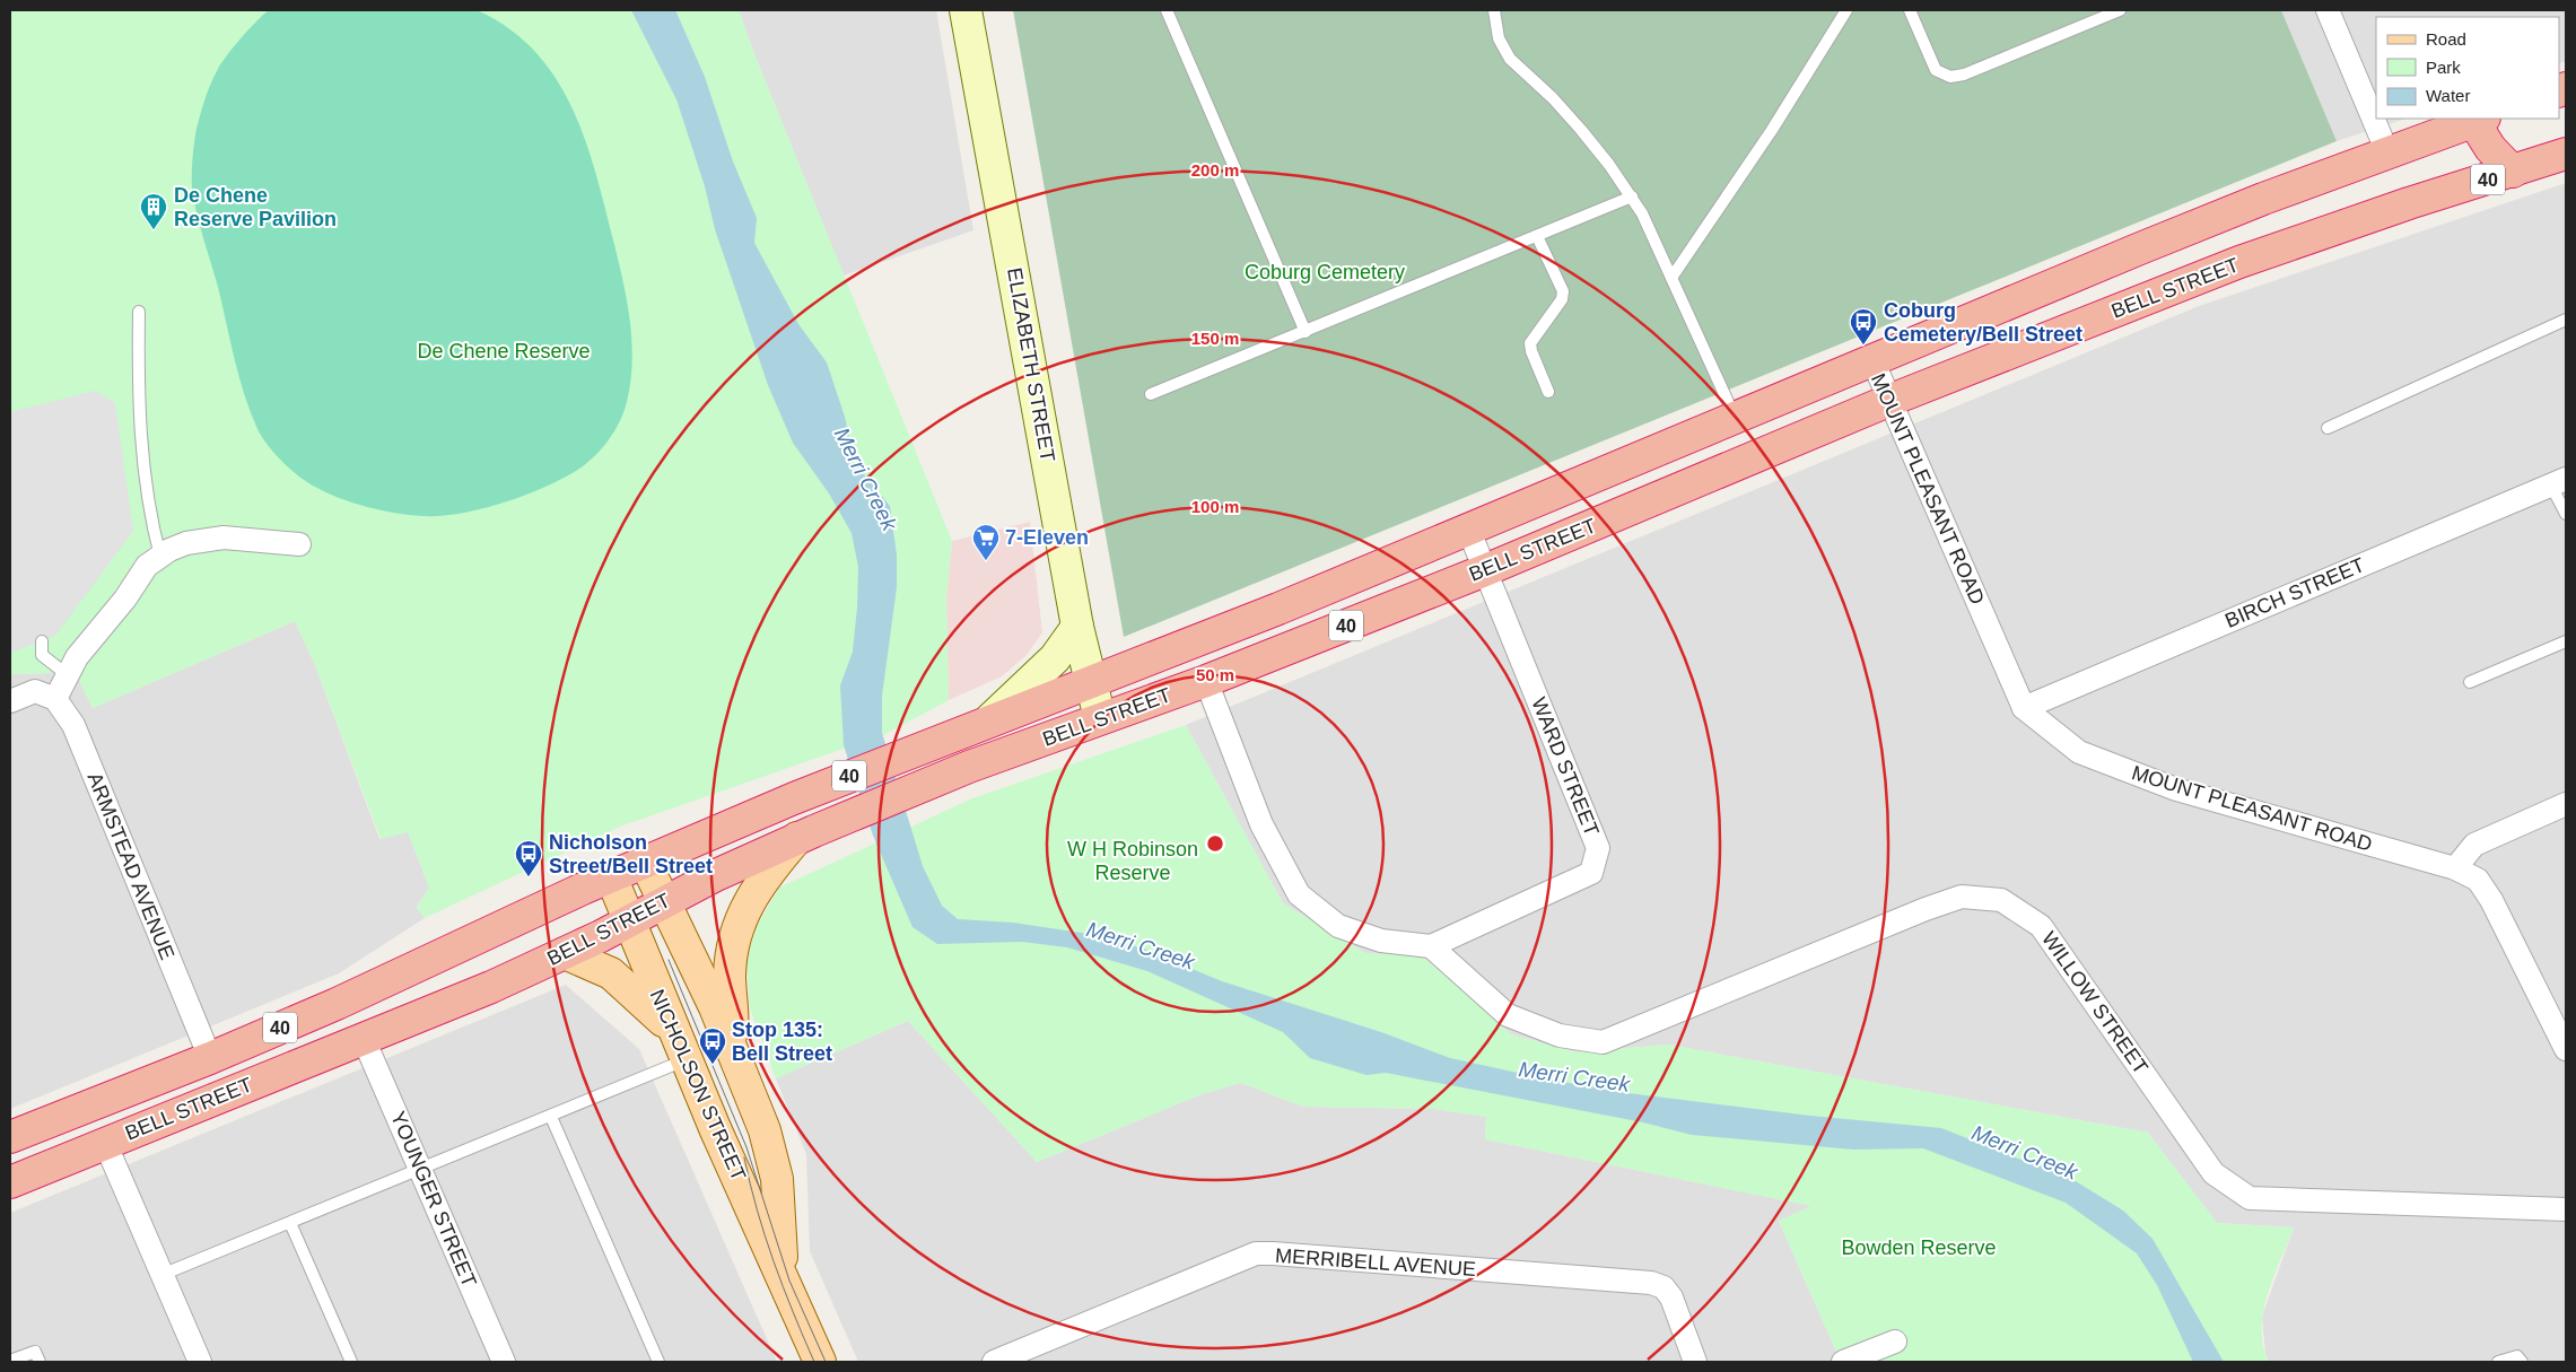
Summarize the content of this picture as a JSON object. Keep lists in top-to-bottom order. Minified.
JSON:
{"streets":{"highway":["40","BELL STREET"],"main road":["ELIZABETH STREET","NICHOLSON STREET"],"street":["MOUNT PLEASANT ROAD","BIRCH STREET","WARD STREET","ARMSTEAD AVENUE","WILLOW STREET","YOUNGER STREET","MERRIBELL AVENUE"]},"crossings":[["BELL STREET","ELIZABETH STREET"],["BELL STREET","MOUNT PLEASANT ROAD"],["BELL STREET","WARD STREET"],["BELL STREET","ARMSTEAD AVENUE"],["BELL STREET","NICHOLSON STREET"],["BELL STREET","YOUNGER STREET"],["MOUNT PLEASANT ROAD","BIRCH STREET"],["WARD STREET","WILLOW STREET"]],"water":["Merri Creek"],"parks":["Coburg Cemetery","De Chene Reserve","W H Robinson Reserve","Bowden Reserve"],"places":{"building":["De Chene Reserve Pavilion"],"bus stop":["Coburg Cemetery/Bell Street","Nicholson Street/Bell Street","Stop 135: Bell Street"],"supermarket":["7-Eleven"]},"legend":["Road","Park","Water"],"rings":["200 m","150 m","100 m","50 m"]}
